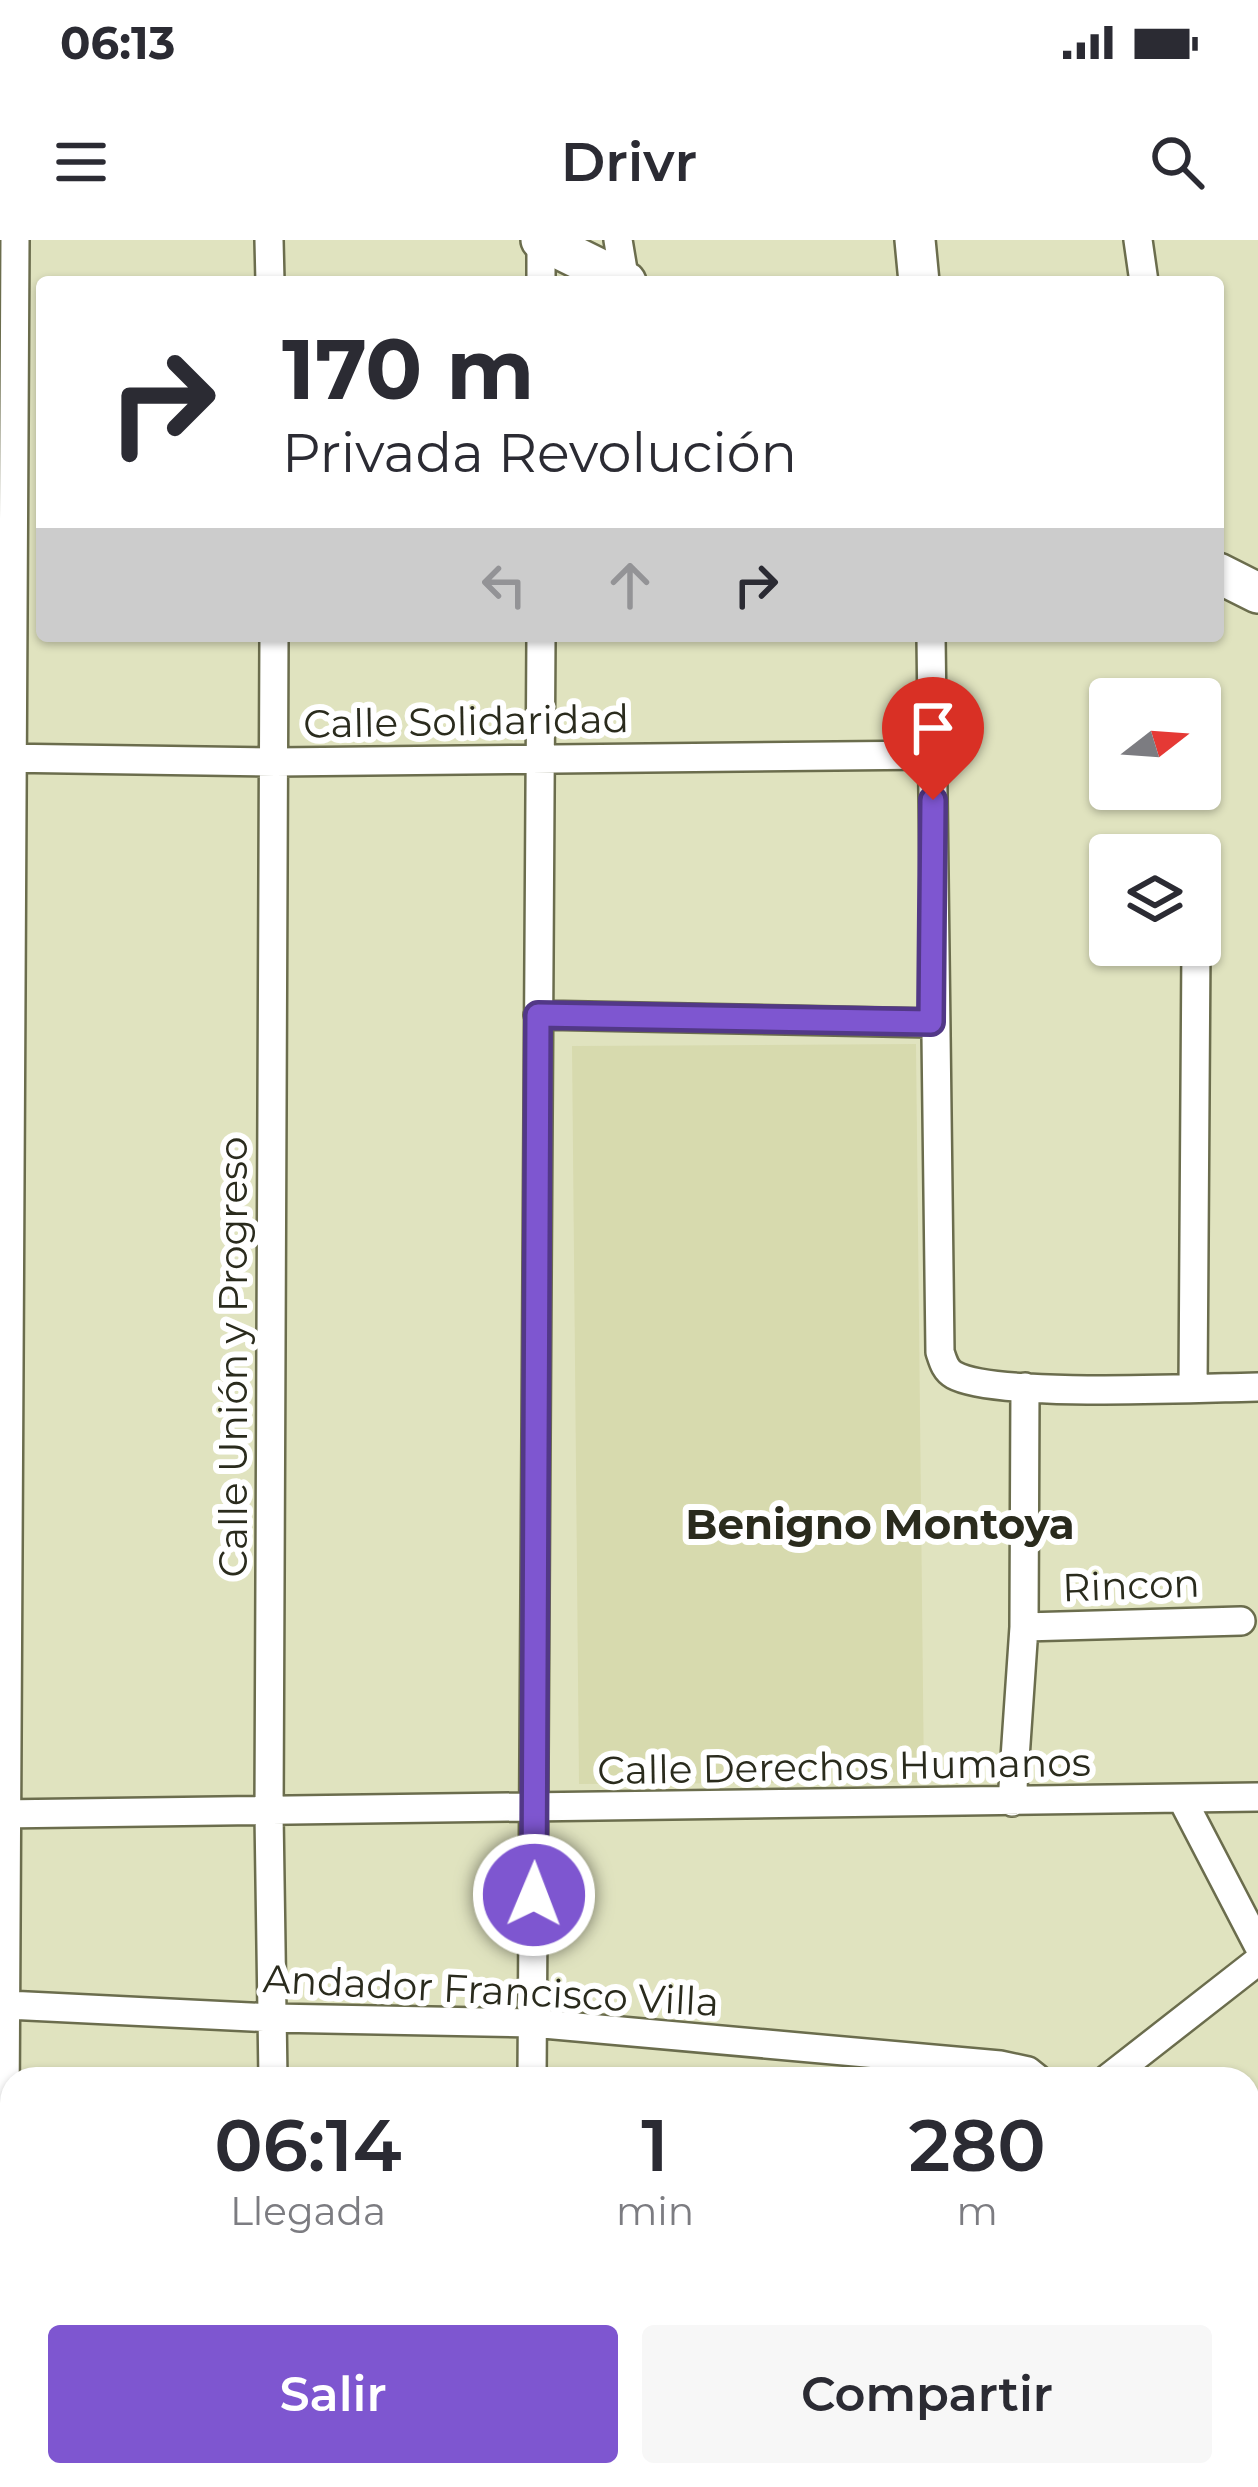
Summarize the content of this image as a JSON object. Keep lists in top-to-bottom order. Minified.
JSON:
{"streets":{"street":["Calle Solidaridad","Calle Unión y Progreso","Rincon","Calle Derechos Humanos","Andador Francisco Villa"]},"crossings":[["Calle Solidaridad","Calle Unión y Progreso"],["Calle Unión y Progreso","Calle Derechos Humanos"],["Calle Unión y Progreso","Andador Francisco Villa"]],"districts":["Benigno Montoya"],"north":"right","page":{"status":"06:13","header":"Drivr","turn":["170 m","Privada Revolución"],"eta":["06:14","Llegada","1","min","280","m"],"buttons":["Salir","Compartir"]}}
